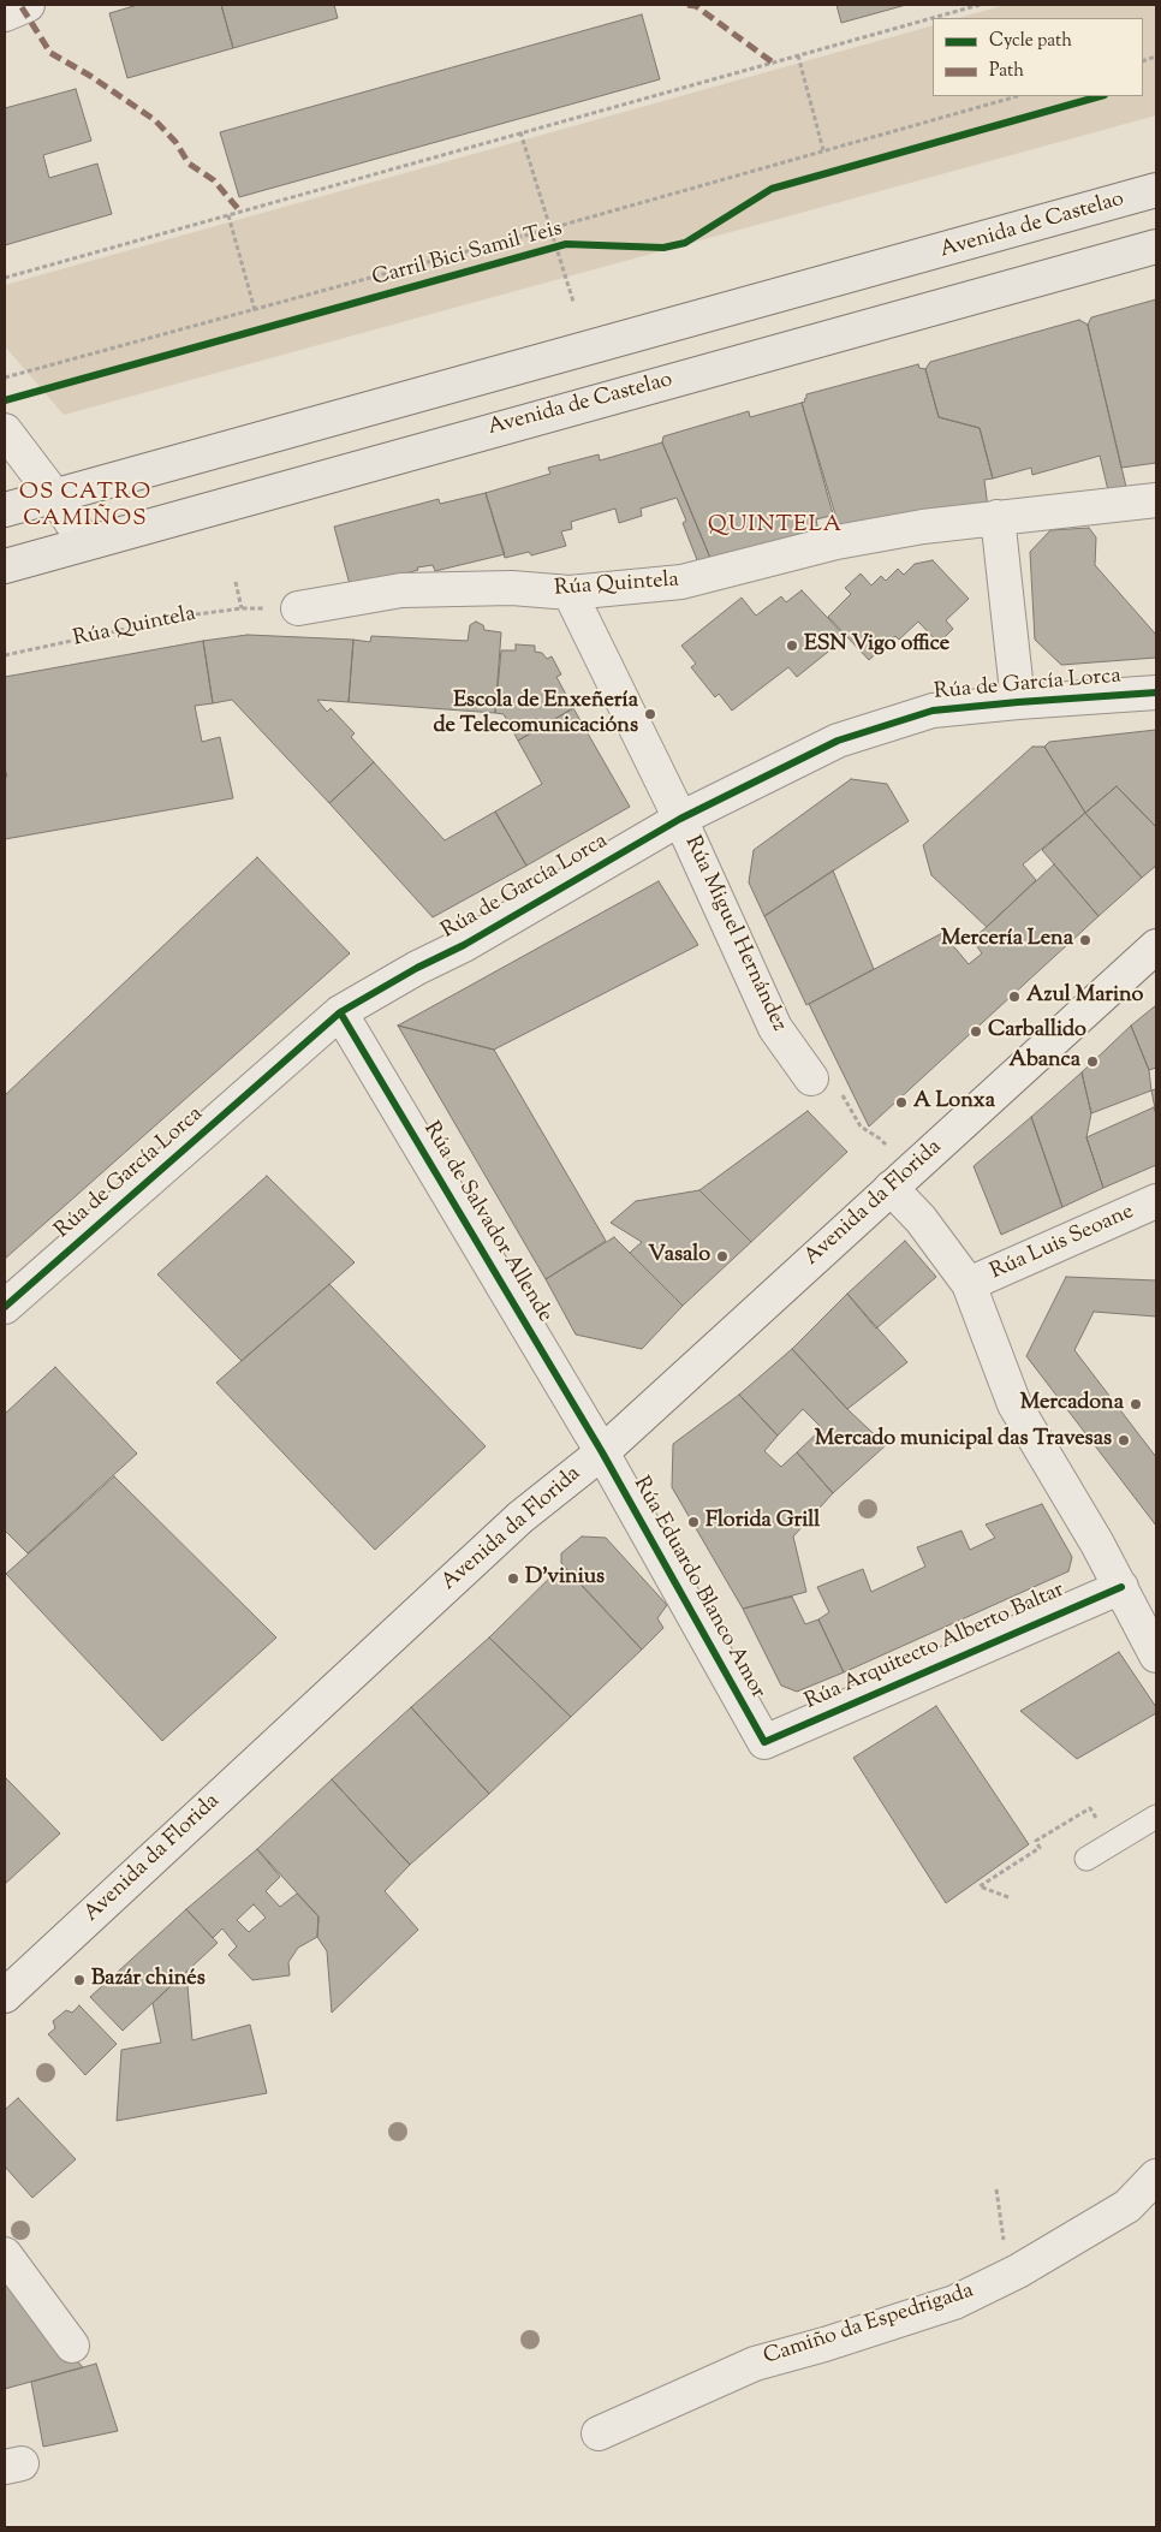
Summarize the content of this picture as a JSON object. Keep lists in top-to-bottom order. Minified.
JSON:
{"streets":{"main road":["Avenida de Castelao"],"street":["Rúa Quintela","Rúa de García Lorca","Rúa Miguel Hernández","Avenida da Florida","Rúa de Salvador Allende","Rúa Luis Seoane","Rúa Eduardo Blanco Amor","Rúa Arquitecto Alberto Baltar","Camiño da Espedrigada"],"cycle path":["Carril Bici Samil Teis"]},"crossings":[["Rúa Quintela","Rúa Miguel Hernández"],["Rúa de García Lorca","Rúa Miguel Hernández"],["Rúa de García Lorca","Rúa de Salvador Allende"],["Avenida da Florida","Rúa de Salvador Allende"],["Avenida da Florida","Rúa Eduardo Blanco Amor"],["Rúa de Salvador Allende","Rúa Eduardo Blanco Amor"],["Rúa Eduardo Blanco Amor","Rúa Arquitecto Alberto Baltar"]],"districts":["OS CATRO CAMIÑOS","QUINTELA"],"places":["ESN Vigo office","Escola de Enxeñería de Telecomunicacións","Mercería Lena","Azul Marino","Carballido","Abanca","A Lonxa","Vasalo","Mercadona","Mercado municipal das Travesas","Florida Grill","D'vinius","Bazár chinés"],"legend":["Cycle path","Path"]}
